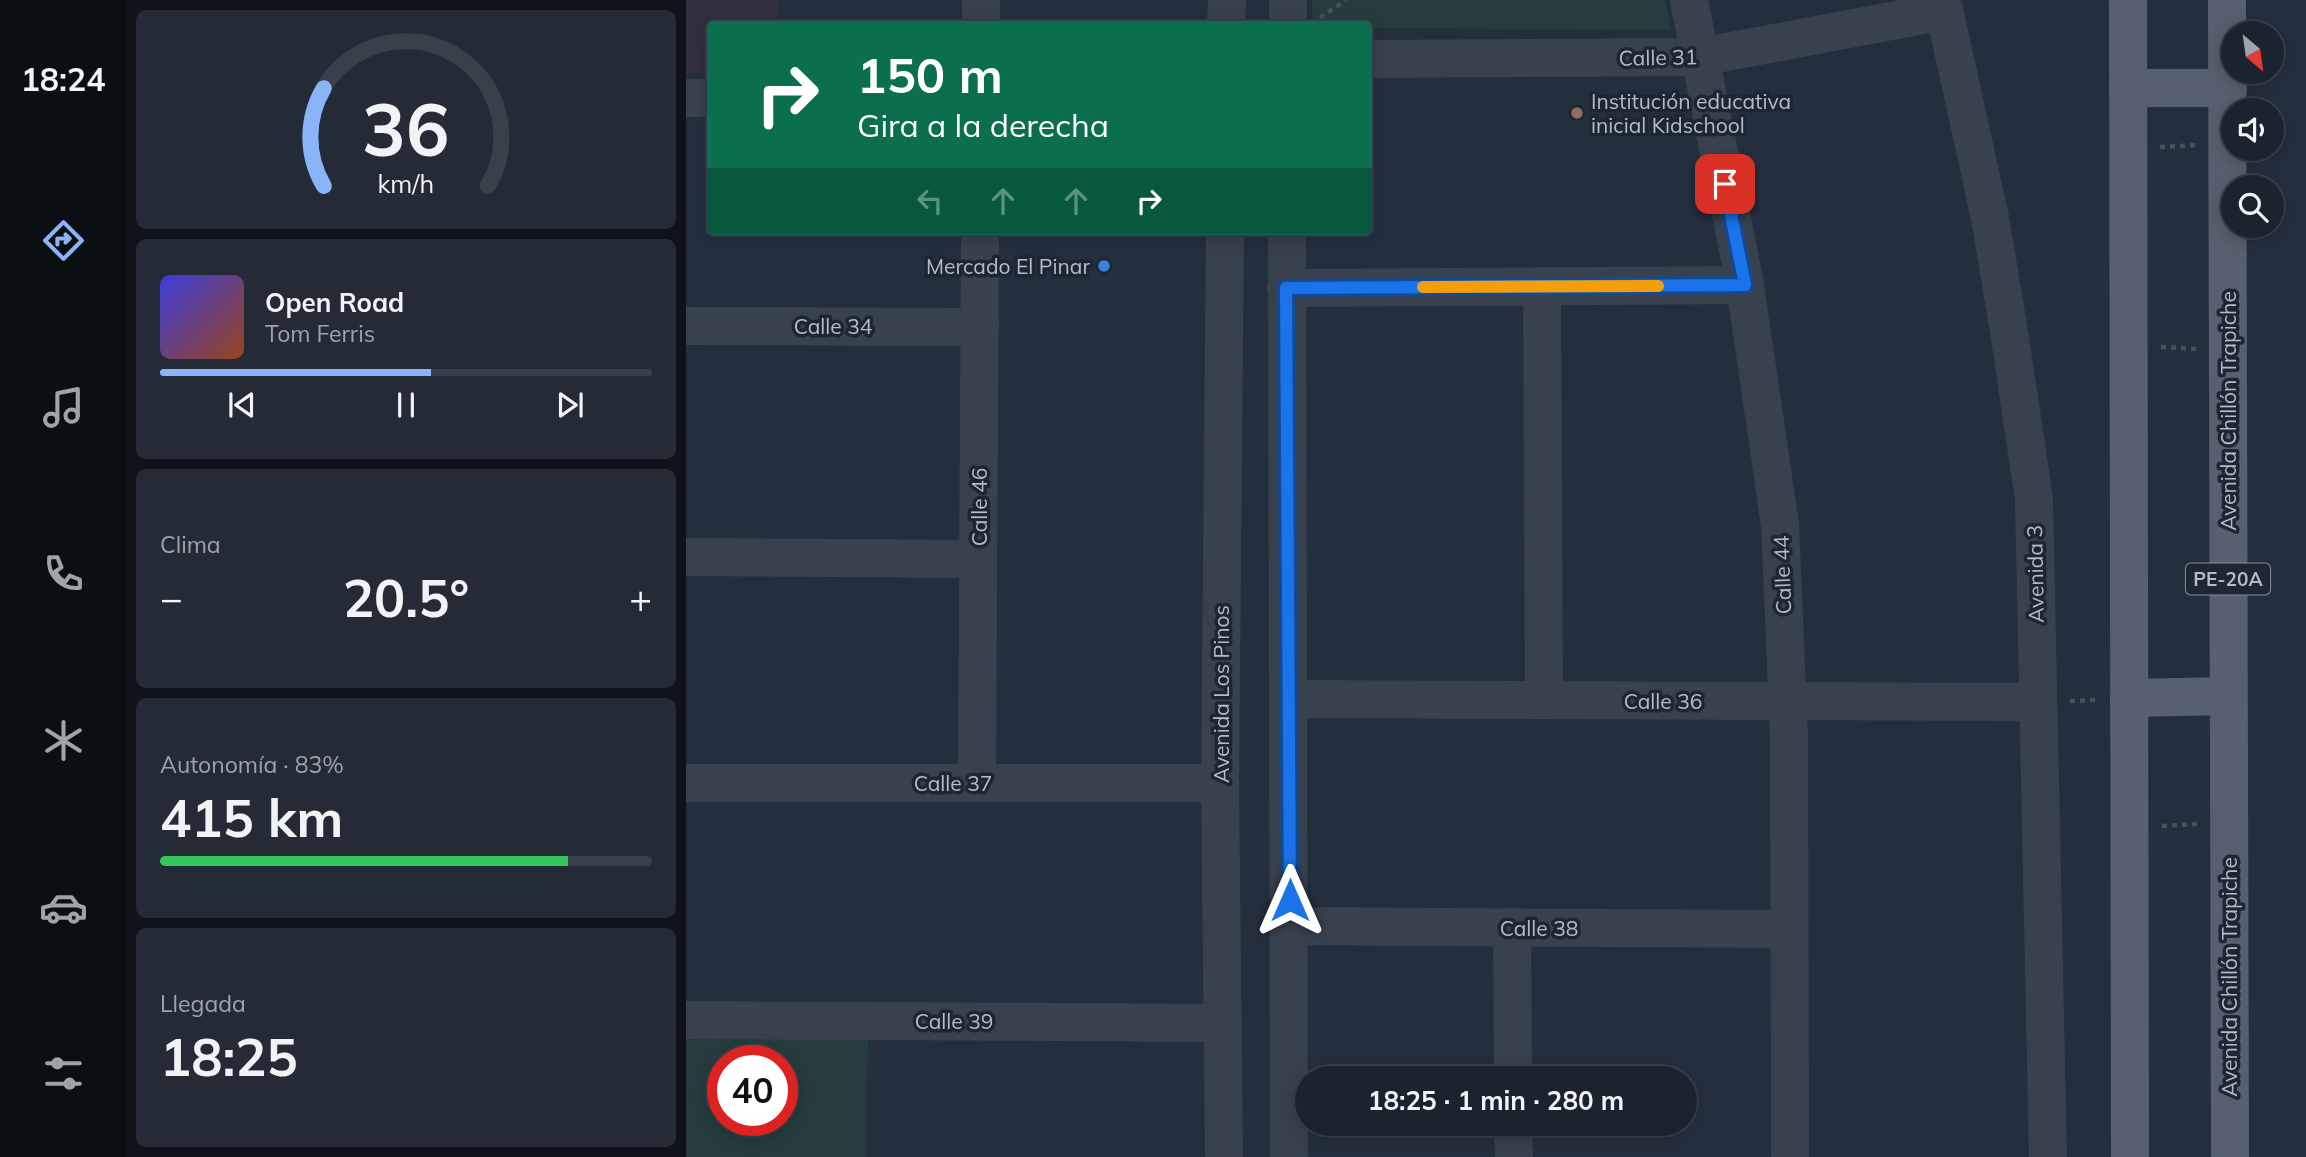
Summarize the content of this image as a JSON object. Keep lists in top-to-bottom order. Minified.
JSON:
{"streets":{"main road":["Avenida Chillón Trapiche","PE-20A"],"street":["Calle 31","Calle 34","Calle 46","Avenida 3","Calle 44","Avenida Los Pinos","Calle 36","Calle 37","Calle 38","Calle 39"]},"crossings":[["Calle 31","Avenida 3"],["Calle 31","Calle 44"],["Calle 34","Calle 46"],["Calle 46","Calle 37"],["Avenida 3","Calle 36"],["Calle 44","Calle 36"],["Calle 44","Calle 38"],["Avenida Los Pinos","Calle 37"],["Avenida Los Pinos","Calle 39"]],"places":["Institución educativa inicial Kidschool","Mercado El Pinar"],"north":"bottom right","page":{"tabs":"18:24","turn":["150 m","Gira a la derecha"],"song":["Open Road","Tom Ferris"],"tile":["Clima",["Autonomía · 83%","415 km"],["Llegada","18:25"]],"heat":["−","20.5°","+"],"limit":"40","trip":"18:25 · 1 min · 280 m","gauge":["36","km/h"]}}
